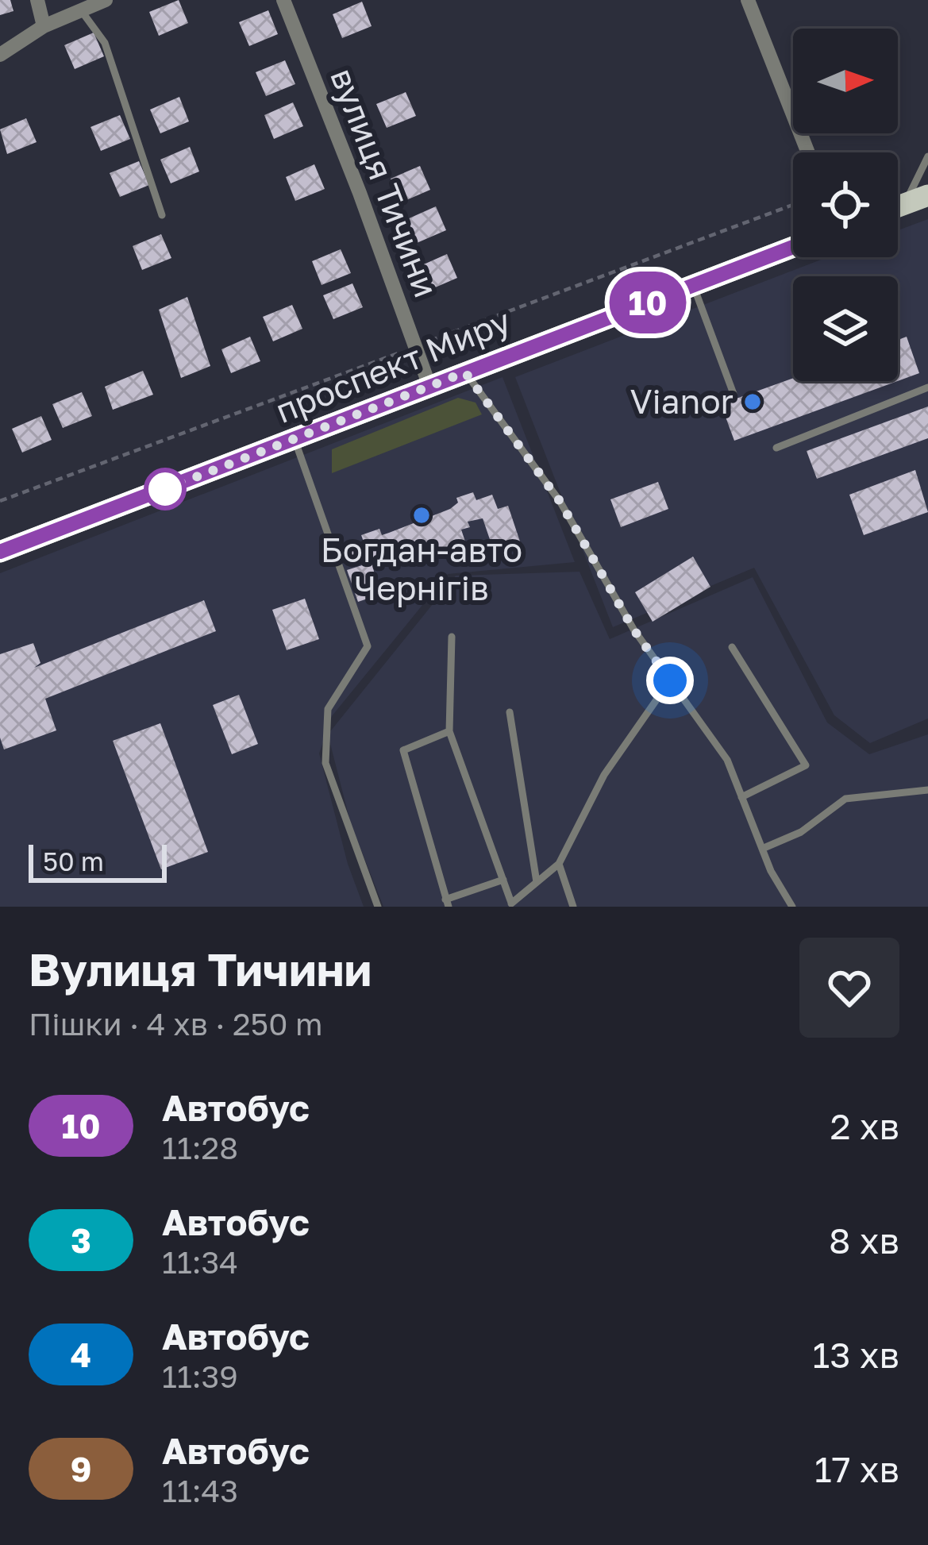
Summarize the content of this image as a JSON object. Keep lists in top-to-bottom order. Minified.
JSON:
{"streets":{"main road":["проспект Миру"],"street":["вулиця Тичини"]},"crossings":[["вулиця Тичини","проспект Миру"]],"places":["Vianor","Богдан-авто Чернігів"],"lines":["bus line 10"],"scale_bar":"50 m","north":"right","page":{"on_map":"10","scale":"50 m","heading":["Вулиця Тичини","Пішки · 4 хв · 250 m"],"list":[{"mark":"10","name":"Автобус","note":"11:28","value":"2 хв"},{"mark":"3","name":"Автобус","note":"11:34","value":"8 хв"},{"mark":"4","name":"Автобус","note":"11:39","value":"13 хв"},{"mark":"9","name":"Автобус","note":"11:43","value":"17 хв"}]}}
